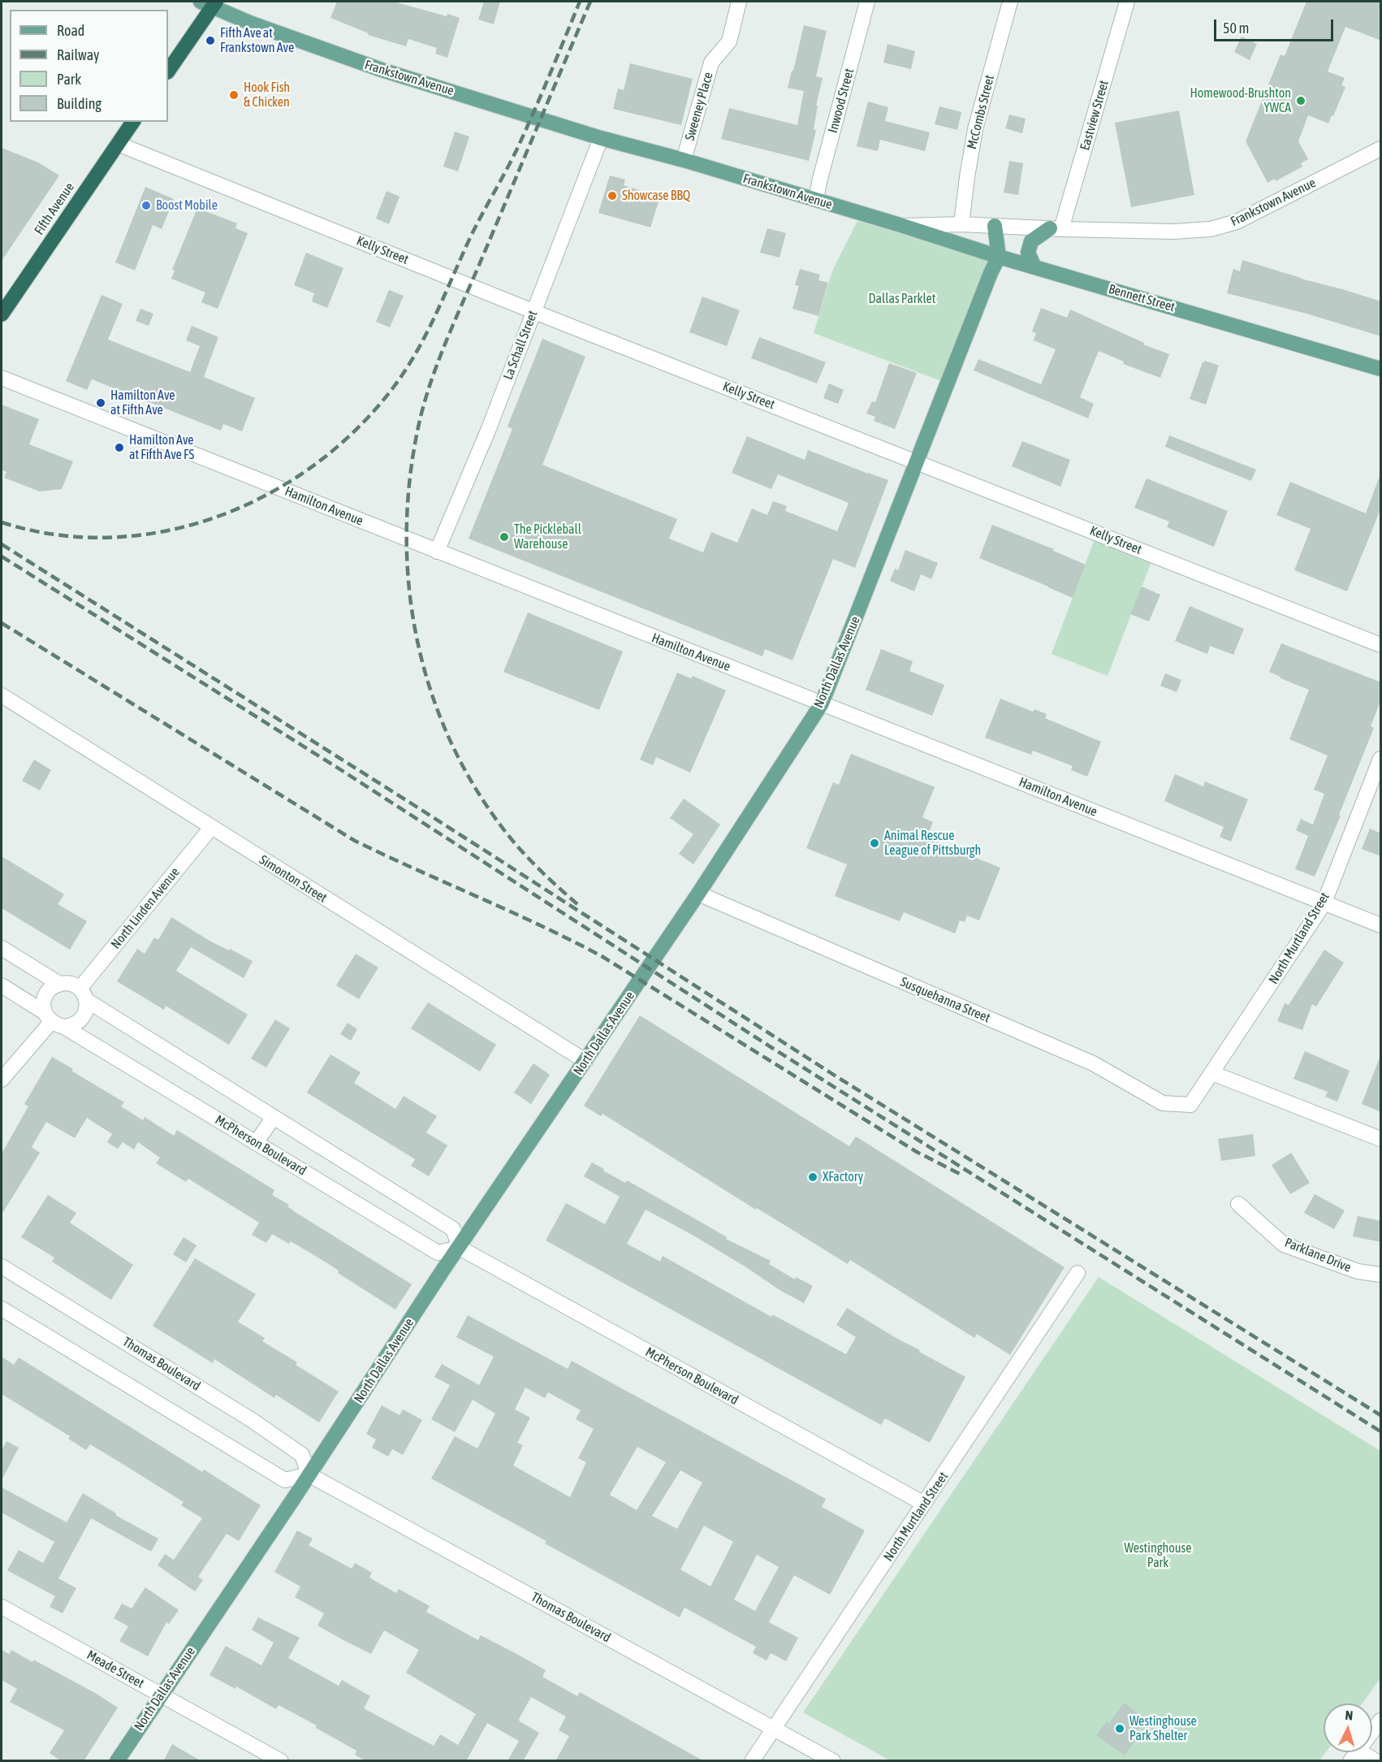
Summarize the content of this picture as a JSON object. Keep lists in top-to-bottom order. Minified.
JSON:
{"streets":{"highway":["Fifth Avenue"],"main road":["Frankstown Avenue","Bennett Street","North Dallas Avenue"],"street":["Inwood Street","Sweeney Place","McCombs Street","Eastview Street","Kelly Street","La Schall Street","Hamilton Avenue","Simonton Street","North Linden Avenue","North Murtland Street","Susquehanna Street","McPherson Boulevard","Parklane Drive","Thomas Boulevard","Meade Street"]},"crossings":[["Frankstown Avenue","Inwood Street"],["Frankstown Avenue","Sweeney Place"],["Frankstown Avenue","McCombs Street"],["Frankstown Avenue","Eastview Street"],["Frankstown Avenue","Bennett Street"],["Frankstown Avenue","La Schall Street"],["Fifth Avenue","Kelly Street"],["Kelly Street","La Schall Street"],["Kelly Street","North Dallas Avenue"],["Bennett Street","North Dallas Avenue"],["La Schall Street","Hamilton Avenue"],["Hamilton Avenue","North Dallas Avenue"],["Hamilton Avenue","North Murtland Street"],["North Dallas Avenue","Simonton Street"],["North Dallas Avenue","Susquehanna Street"],["North Dallas Avenue","McPherson Boulevard"],["North Dallas Avenue","Thomas Boulevard"],["North Dallas Avenue","Meade Street"],["Simonton Street","North Linden Avenue"],["North Linden Avenue","McPherson Boulevard"],["North Murtland Street","Susquehanna Street"],["North Murtland Street","McPherson Boulevard"],["North Murtland Street","Thomas Boulevard"]],"parks":["Dallas Parklet","Westinghouse Park"],"places":["Fifth Ave at Frankstown Ave","Hook Fish & Chicken","Homewood-Brushton YWCA","Showcase BBQ","Boost Mobile","Hamilton Ave at Fifth Ave","Hamilton Ave at Fifth Ave FS","The Pickleball Warehouse","Animal Rescue League of Pittsburgh","XFactory","Westinghouse Park Shelter"],"legend":["Road","Railway","Park","Building"],"scale_bar":"50 m","north":"top"}
